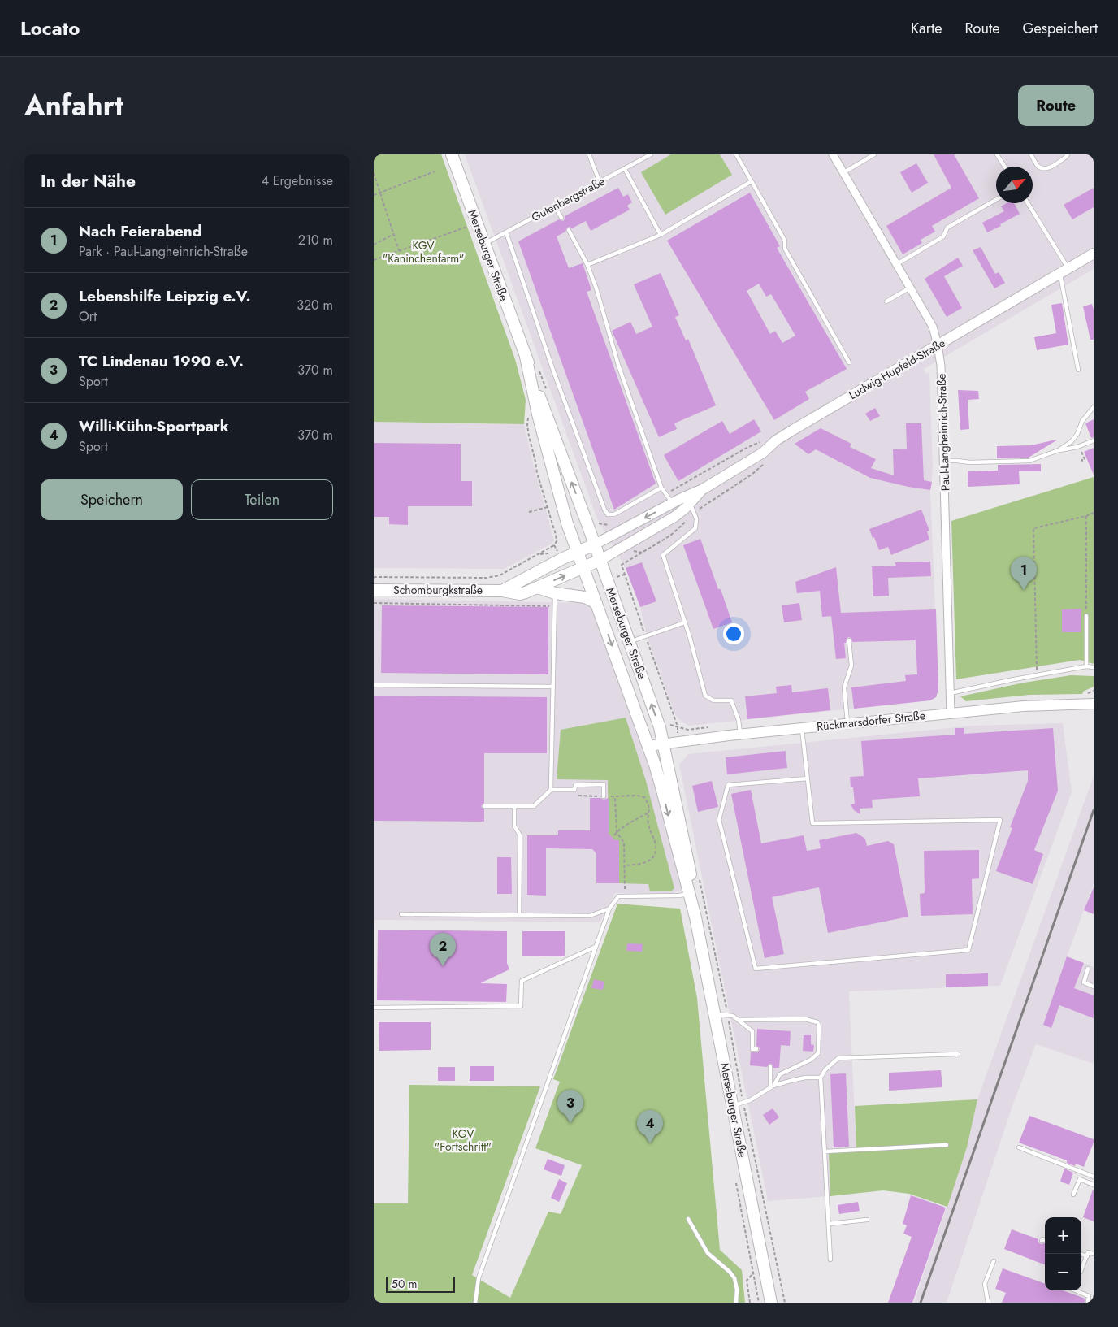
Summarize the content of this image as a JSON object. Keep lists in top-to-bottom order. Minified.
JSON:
{"streets":{"main road":["Merseburger Straße","Ludwig-Hupfeld-Straße","Schomburgkstraße","Rückmarsdorfer Straße"],"street":["Paul-Langheinrich-Straße"],"lane":["Gutenbergstraße"]},"crossings":[["Gutenbergstraße","Merseburger Straße"],["Merseburger Straße","Ludwig-Hupfeld-Straße"],["Merseburger Straße","Schomburgkstraße"],["Merseburger Straße","Rückmarsdorfer Straße"],["Ludwig-Hupfeld-Straße","Paul-Langheinrich-Straße"],["Ludwig-Hupfeld-Straße","Schomburgkstraße"],["Paul-Langheinrich-Straße","Rückmarsdorfer Straße"]],"parks":["KGV \"Kaninchenfarm\"","KGV \"Fortschritt\""],"scale_bar":"50 m","north":"top right","page":{"header":"Locato","nav":["Karte","Route","Gespeichert"],"title":"Anfahrt","buttons":["Route",["Speichern","Teilen"]],"heading":["In der Nähe","4 Ergebnisse"],"list":[{"mark":"1","name":"Nach Feierabend","note":"Park · Paul-Langheinrich-Straße","value":"210 m"},{"mark":"2","name":"Lebenshilfe Leipzig e.V.","note":"Ort","value":"320 m"},{"mark":"3","name":"TC Lindenau 1990 e.V.","note":"Sport","value":"370 m"},{"mark":"4","name":"Willi-Kühn-Sportpark","note":"Sport","value":"370 m"}],"pins":["1","2","3","4"],"map_buttons":["+","−"],"scale":"50 m"}}
